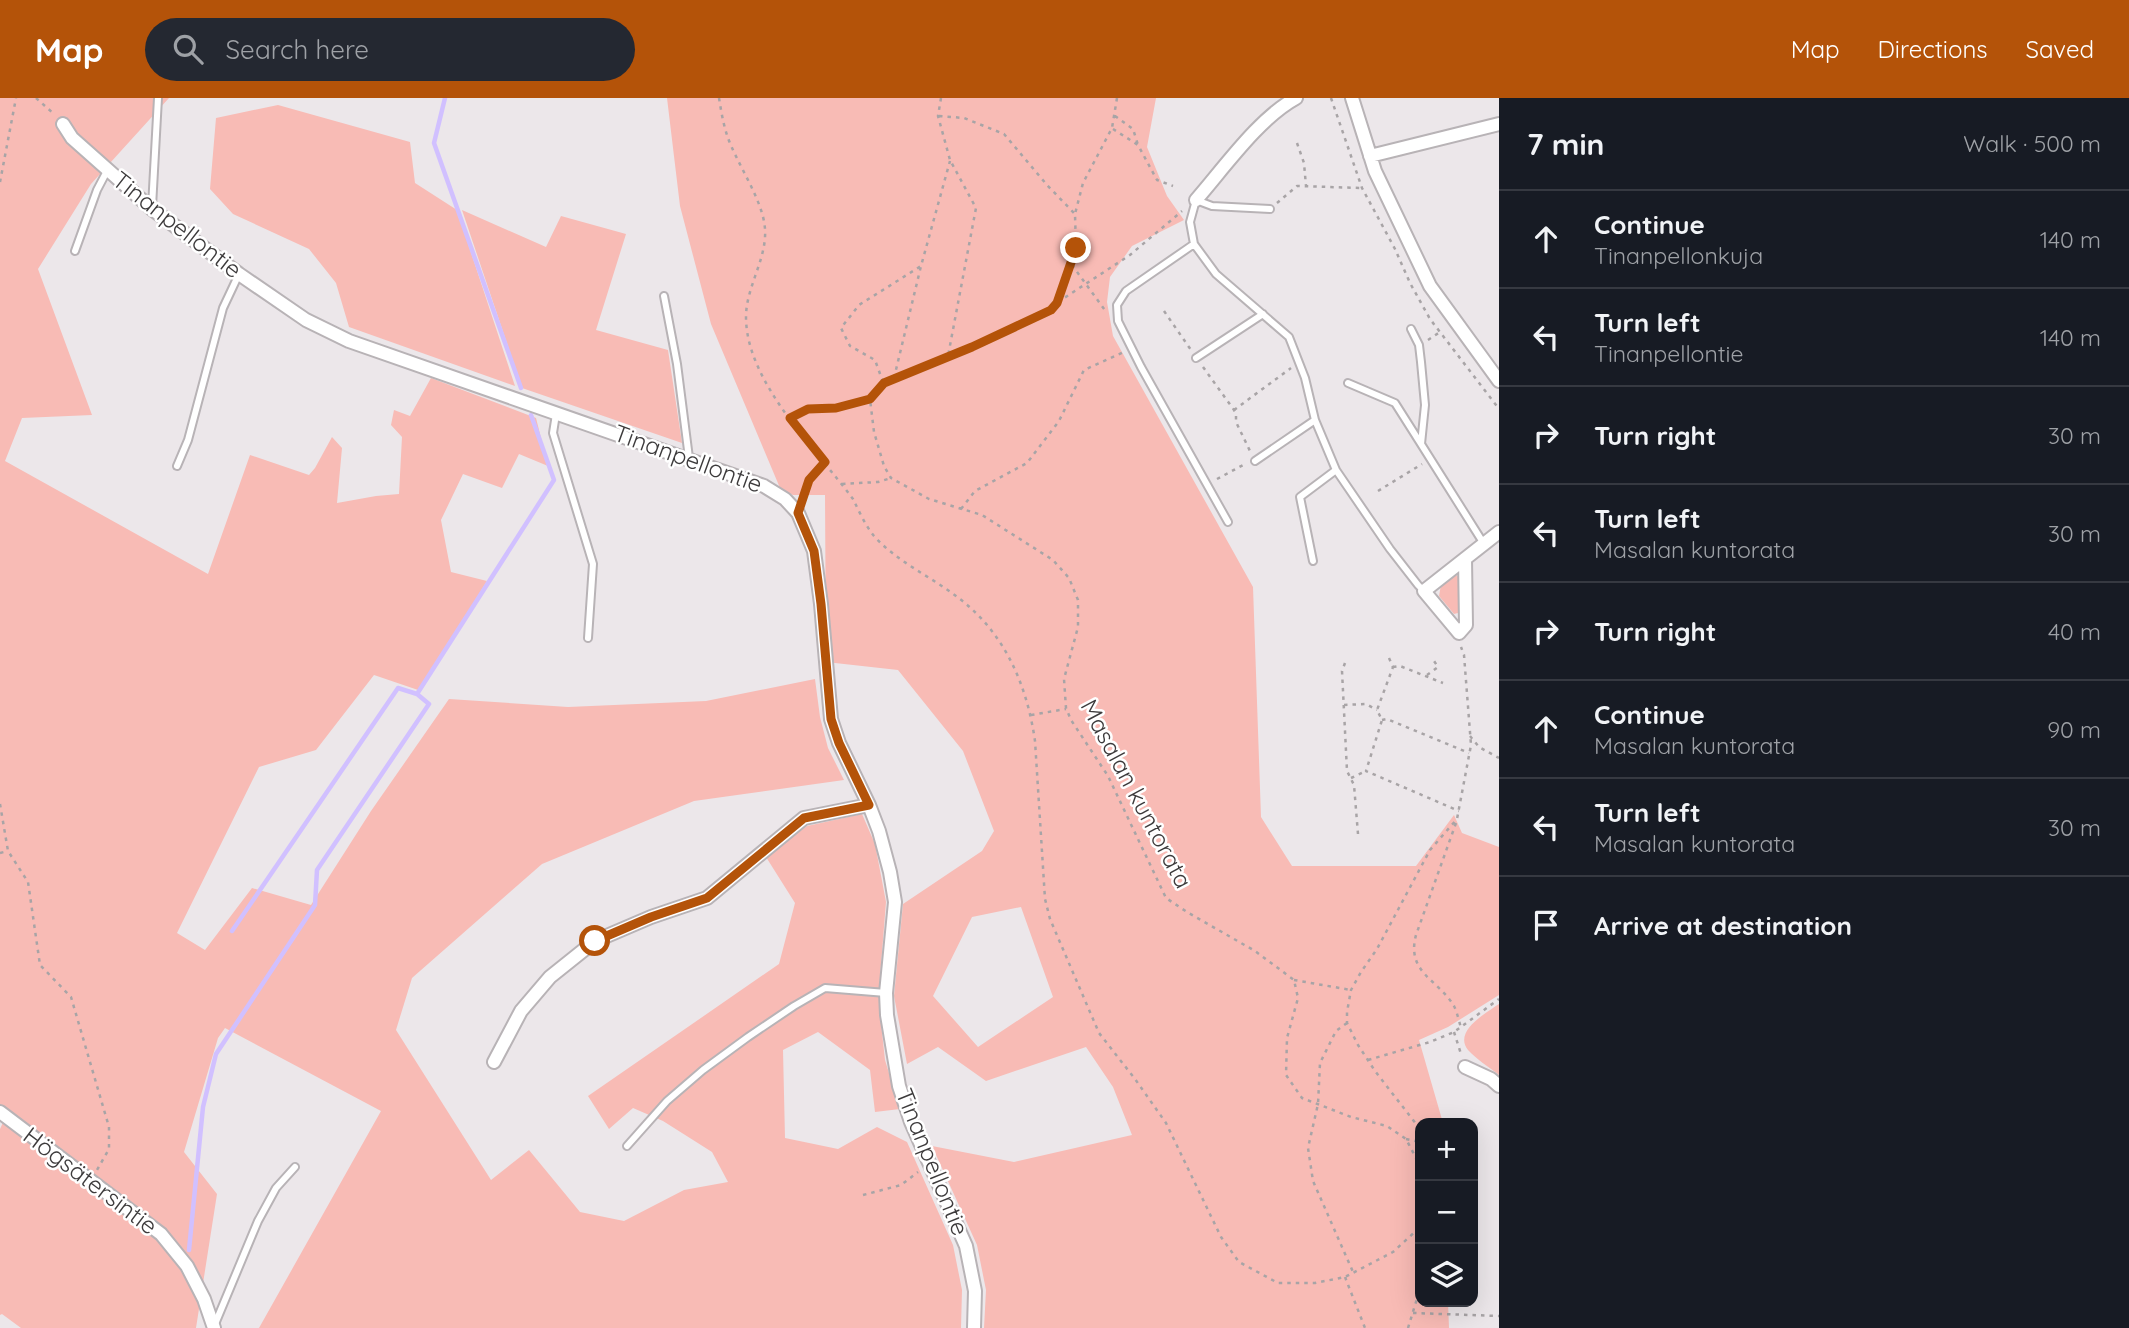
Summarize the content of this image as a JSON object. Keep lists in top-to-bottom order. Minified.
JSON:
{"streets":{"street":["Tinanpellontie","Högsätersintie"],"path":["Masalan kuntorata"]},"page":{"header":"Map","search":"Search here","nav":["Map","Directions","Saved"],"heading":["7 min","Walk · 500 m"],"list":[["Continue","Tinanpellonkuja","140 m"],["Turn left","Tinanpellontie","140 m"],["Turn right","30 m"],["Turn left","Masalan kuntorata","30 m"],["Turn right","40 m"],["Continue","Masalan kuntorata","90 m"],["Turn left","Masalan kuntorata","30 m"],"Arrive at destination"],"map_buttons":["+","−"]}}
